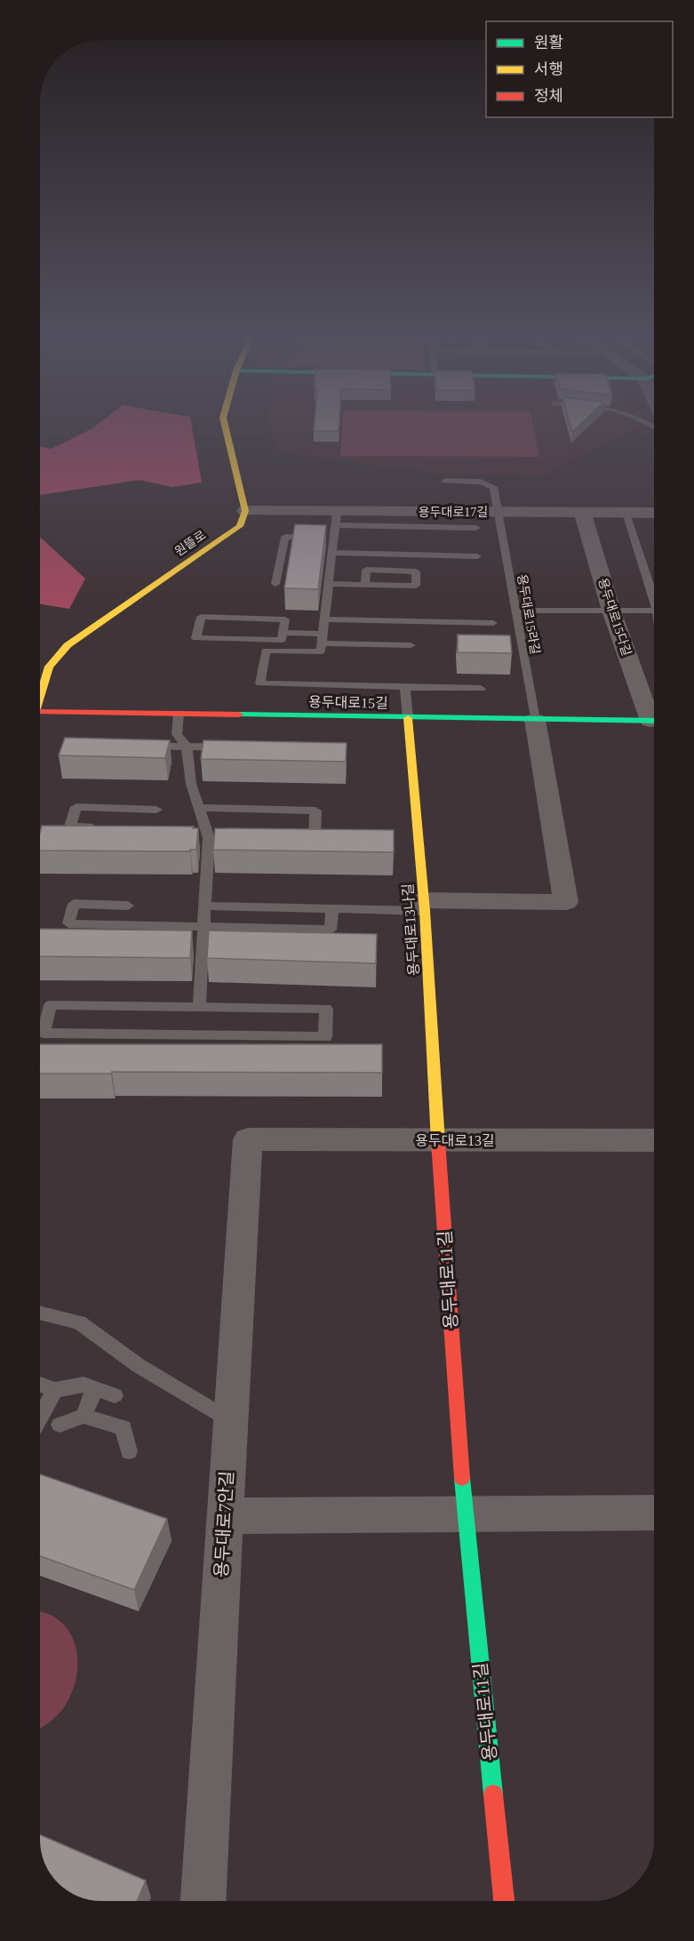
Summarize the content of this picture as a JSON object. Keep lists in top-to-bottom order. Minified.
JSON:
{"streets":{"street":["용두대로17길","원뜰로","용두대로15다길","용두대로15길","용두대로13나길","용두대로13길","용두대로11길","용두대로7안길"],"lane":["용두대로15라길"]},"crossings":[["용두대로17길","원뜰로"],["용두대로17길","용두대로15라길"],["용두대로17길","용두대로15다길"],["용두대로15라길","용두대로15길"],["용두대로15길","용두대로13나길"],["용두대로13나길","용두대로13길"],["용두대로13나길","용두대로11길"],["용두대로13길","용두대로11길"],["용두대로13길","용두대로7안길"]],"legend":["원활","서행","정체"]}
